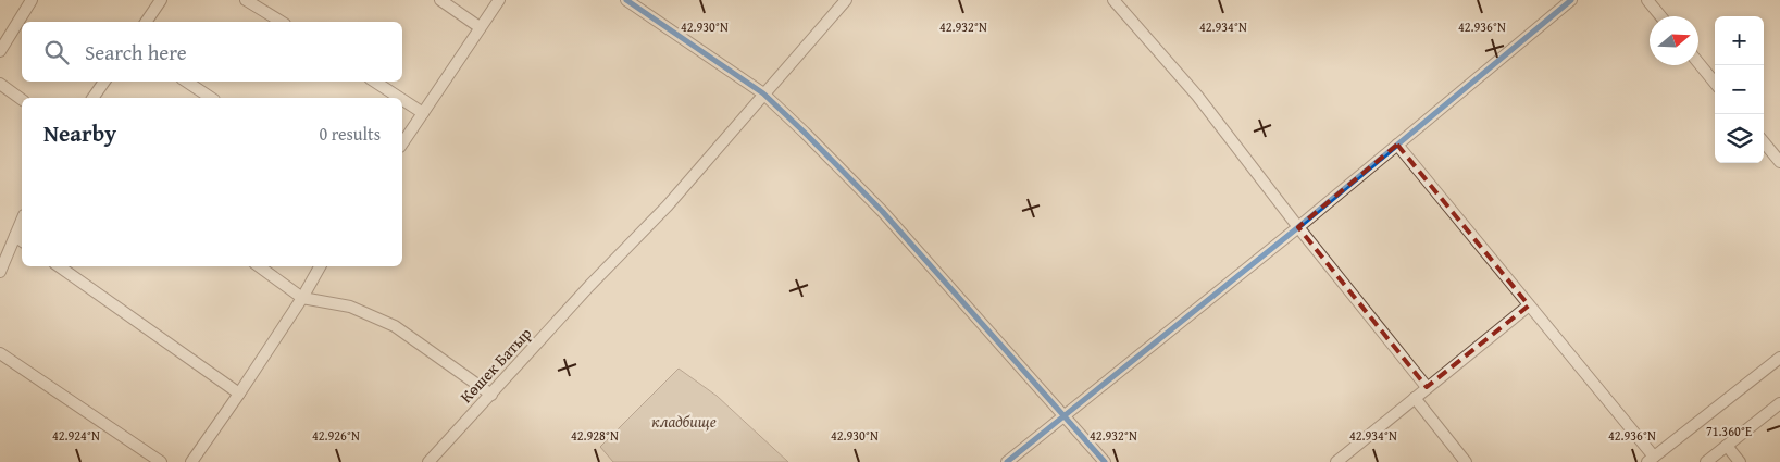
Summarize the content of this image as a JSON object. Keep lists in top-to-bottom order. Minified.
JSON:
{"streets":{"street":["Көшек Батыр"]},"parks":["кладбище"],"north":"right","page":{"map_buttons":["+","−"],"search":"Search here","heading":["Nearby","0 results"]},"coordinates":["42.930°N","42.932°N","42.934°N","42.936°N","71.360°E","42.924°N","42.926°N","42.928°N"]}
